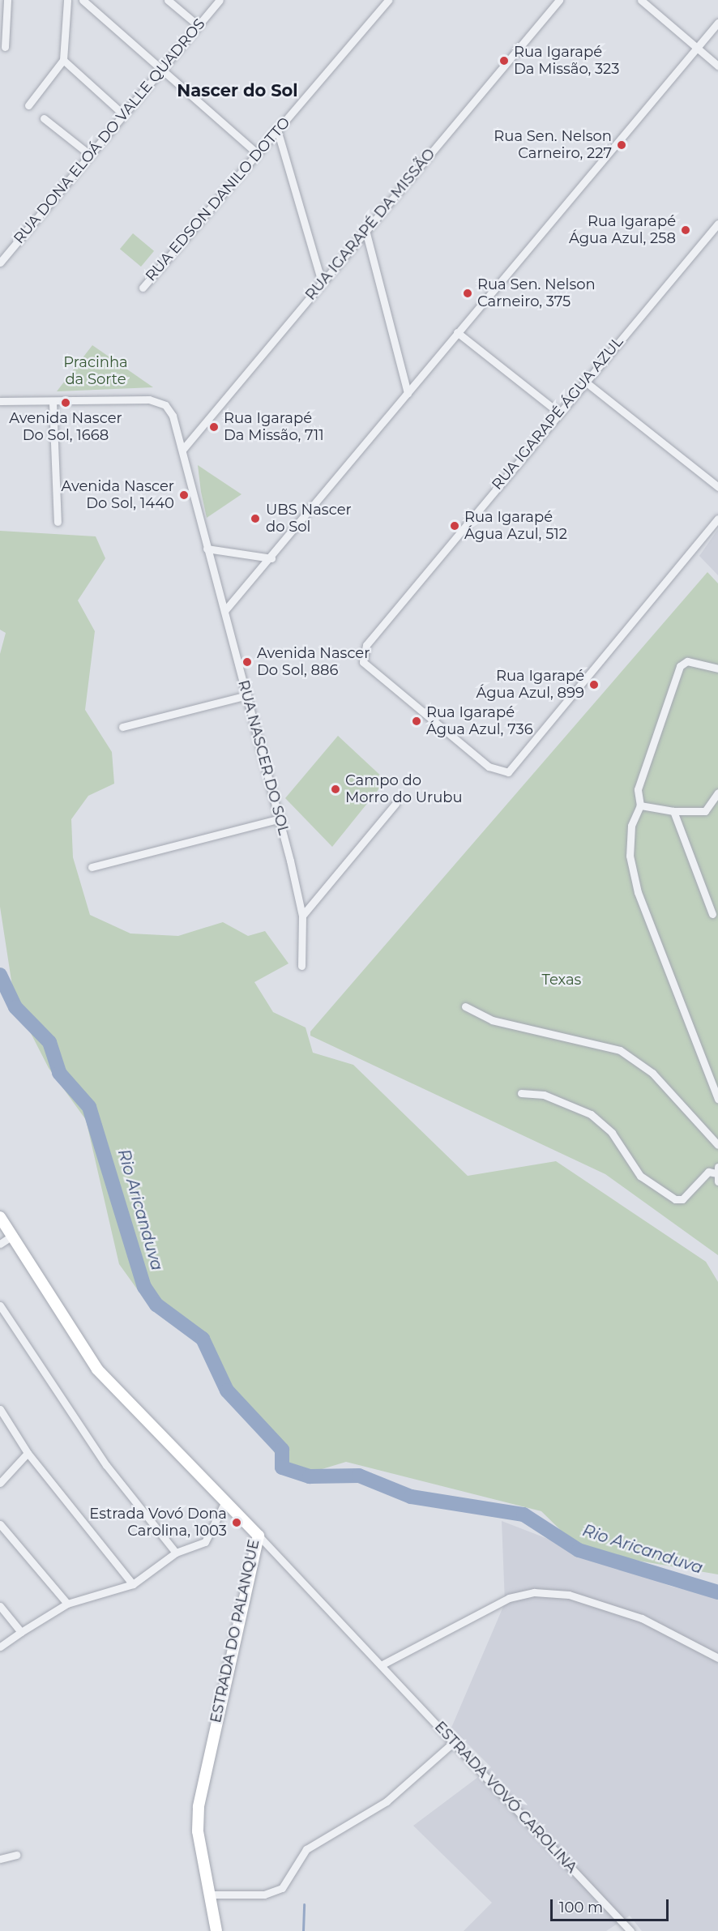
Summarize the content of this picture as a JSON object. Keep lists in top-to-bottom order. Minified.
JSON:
{"streets":{"street":["RUA DONA ELOÁ DO VALLE QUADROS","RUA EDSON DANILO DOTTO","RUA IGARAPÉ DA MISSÃO","RUA IGARAPÉ ÁGUA AZUL","RUA NASCER DO SOL","ESTRADA DO PALANQUE","ESTRADA VOVÓ CAROLINA"]},"crossings":[["RUA IGARAPÉ DA MISSÃO","RUA NASCER DO SOL"],["ESTRADA DO PALANQUE","ESTRADA VOVÓ CAROLINA"]],"districts":["Nascer do Sol"],"water":["Rio Aricanduva"],"parks":["Pracinha da Sorte","Texas"],"places":["Rua Igarapé Da Missão, 323","Rua Sen. Nelson Carneiro, 227","Rua Igarapé Água Azul, 258","Rua Sen. Nelson Carneiro, 375","Avenida Nascer Do Sol, 1668","Rua Igarapé Da Missão, 711","Avenida Nascer Do Sol, 1440","UBS Nascer do Sol","Rua Igarapé Água Azul, 512","Avenida Nascer Do Sol, 886","Rua Igarapé Água Azul, 899","Rua Igarapé Água Azul, 736","Campo do Morro do Urubu","Estrada Vovó Dona Carolina, 1003"],"scale_bar":"100 m"}
